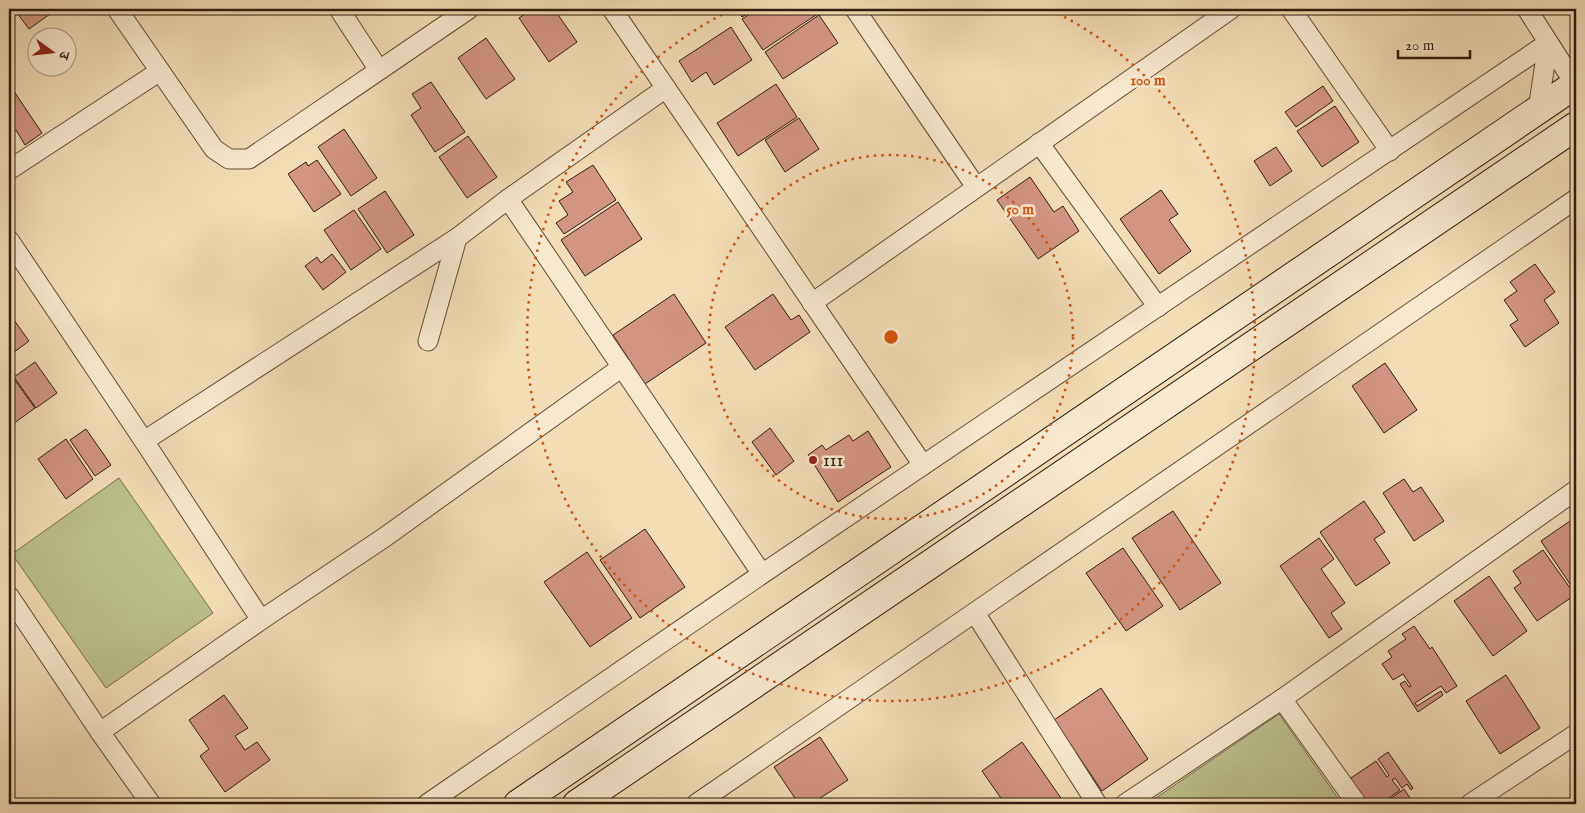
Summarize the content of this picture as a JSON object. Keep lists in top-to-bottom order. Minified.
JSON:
{"places":["111"],"scale_bar":"20 m","north":"right","rings":["100 m","50 m"]}
